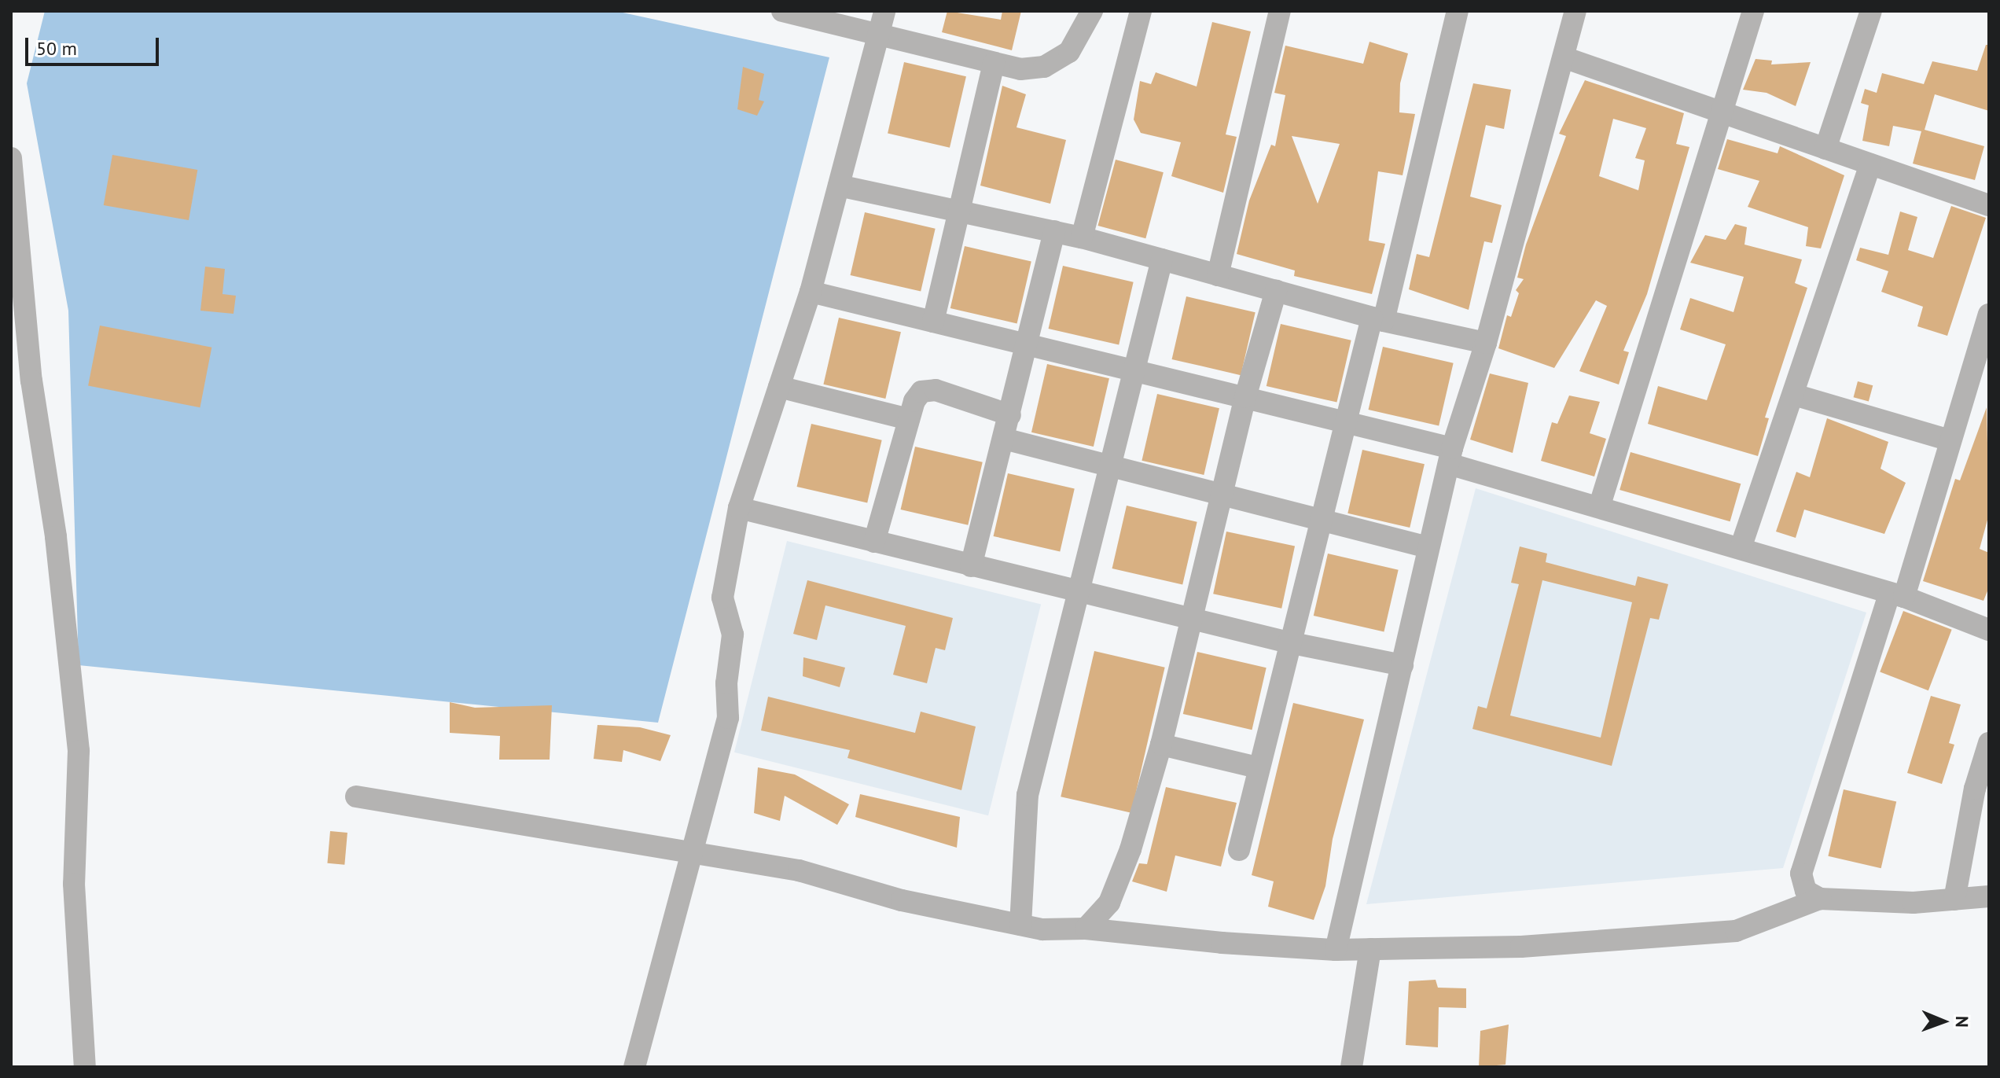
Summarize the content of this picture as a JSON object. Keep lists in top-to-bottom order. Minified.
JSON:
{"scale_bar":"50 m","north":"right"}
